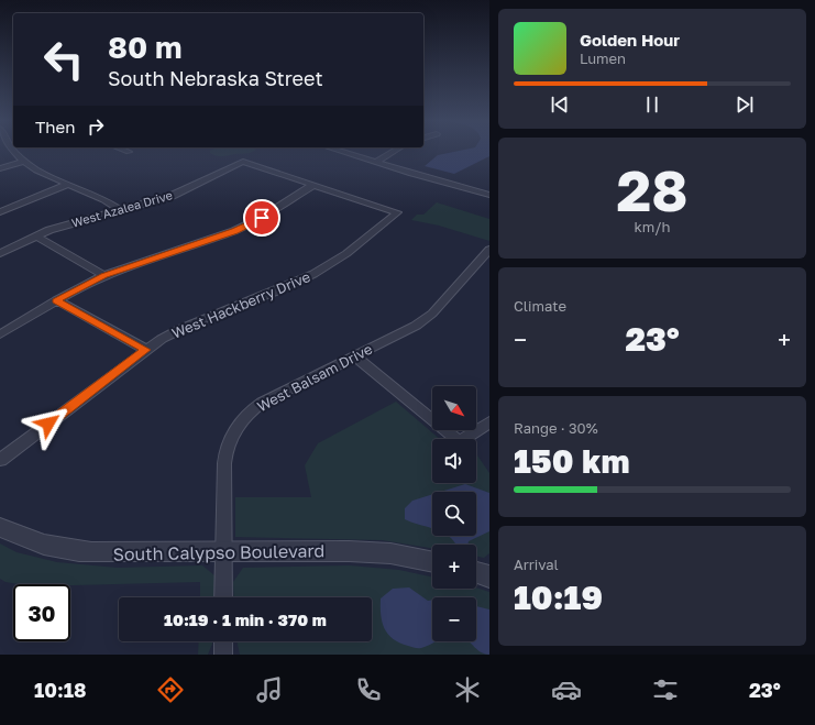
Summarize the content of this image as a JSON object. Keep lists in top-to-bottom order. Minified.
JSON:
{"streets":{"street":["West Azalea Drive","West Hackberry Drive","West Balsam Drive","South Calypso Boulevard"]},"crossings":[["West Azalea Drive","West Hackberry Drive"],["West Balsam Drive","South Calypso Boulevard"]],"north":"bottom right","page":{"turn":["80 m","South Nebraska Street"],"song":["Golden Hour","Lumen"],"then":"Then","tile":[["28","km/h"],"Climate",["Range · 30%","150 km"],["Arrival","10:19"]],"heat":["−","23°","+"],"map_buttons":["+","−"],"limit":"30","trip":"10:19 · 1 min · 370 m","tabs":["10:18","23°"]}}
